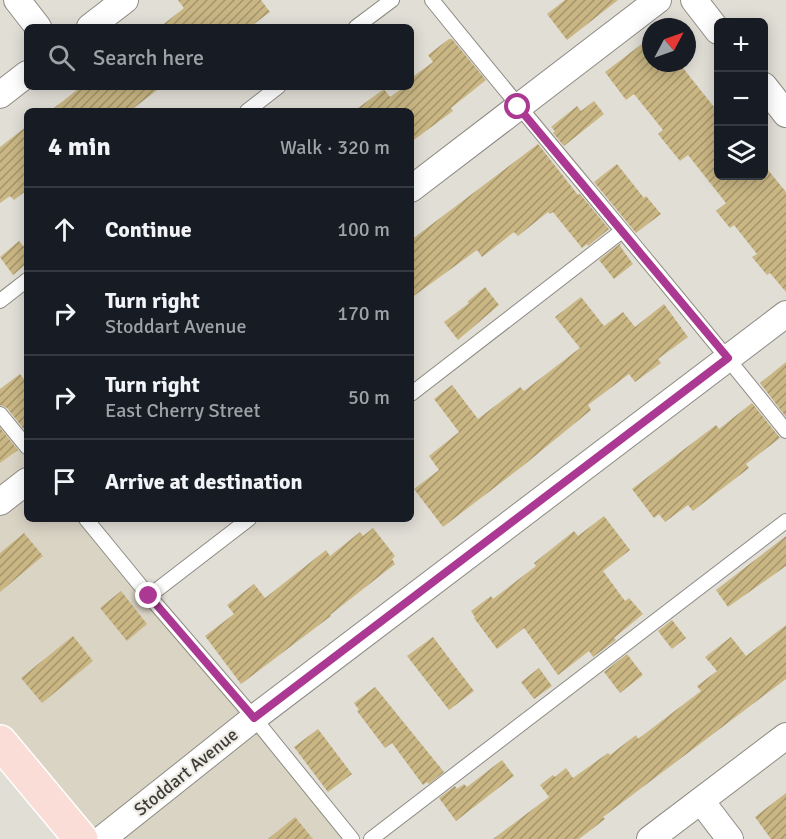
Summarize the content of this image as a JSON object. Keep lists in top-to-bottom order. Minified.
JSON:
{"streets":{"street":["Stoddart Avenue"]},"north":"top right","page":{"map_buttons":["+","−"],"search":"Search here","heading":["4 min","Walk · 320 m"],"list":[["Continue","100 m"],["Turn right","Stoddart Avenue","170 m"],["Turn right","East Cherry Street","50 m"],"Arrive at destination"]}}
